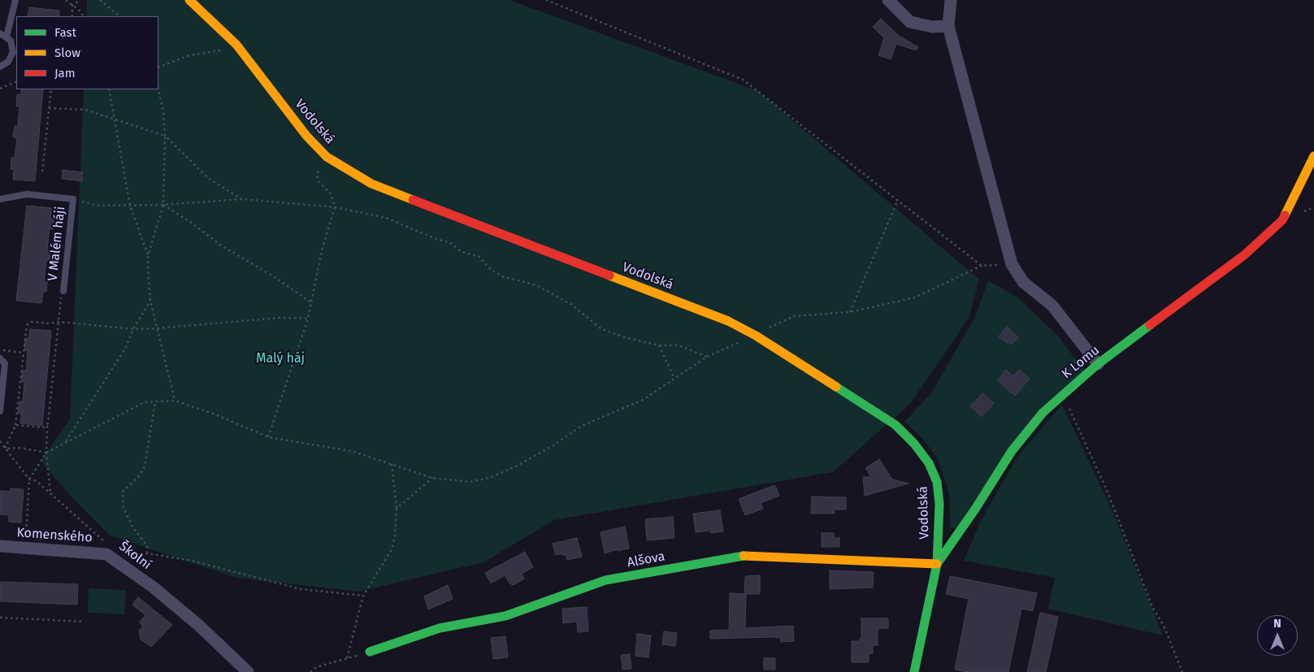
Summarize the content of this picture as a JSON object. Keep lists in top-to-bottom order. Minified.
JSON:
{"streets":{"street":["Vodolská","K Lomu","Komenského","Školní","Alšova"],"lane":["V Malém háji"]},"crossings":[["Vodolská","K Lomu"],["Vodolská","Alšova"],["K Lomu","Alšova"],["Komenského","Školní"]],"parks":["Malý háj"],"legend":["Fast","Slow","Jam"],"north":"top"}
